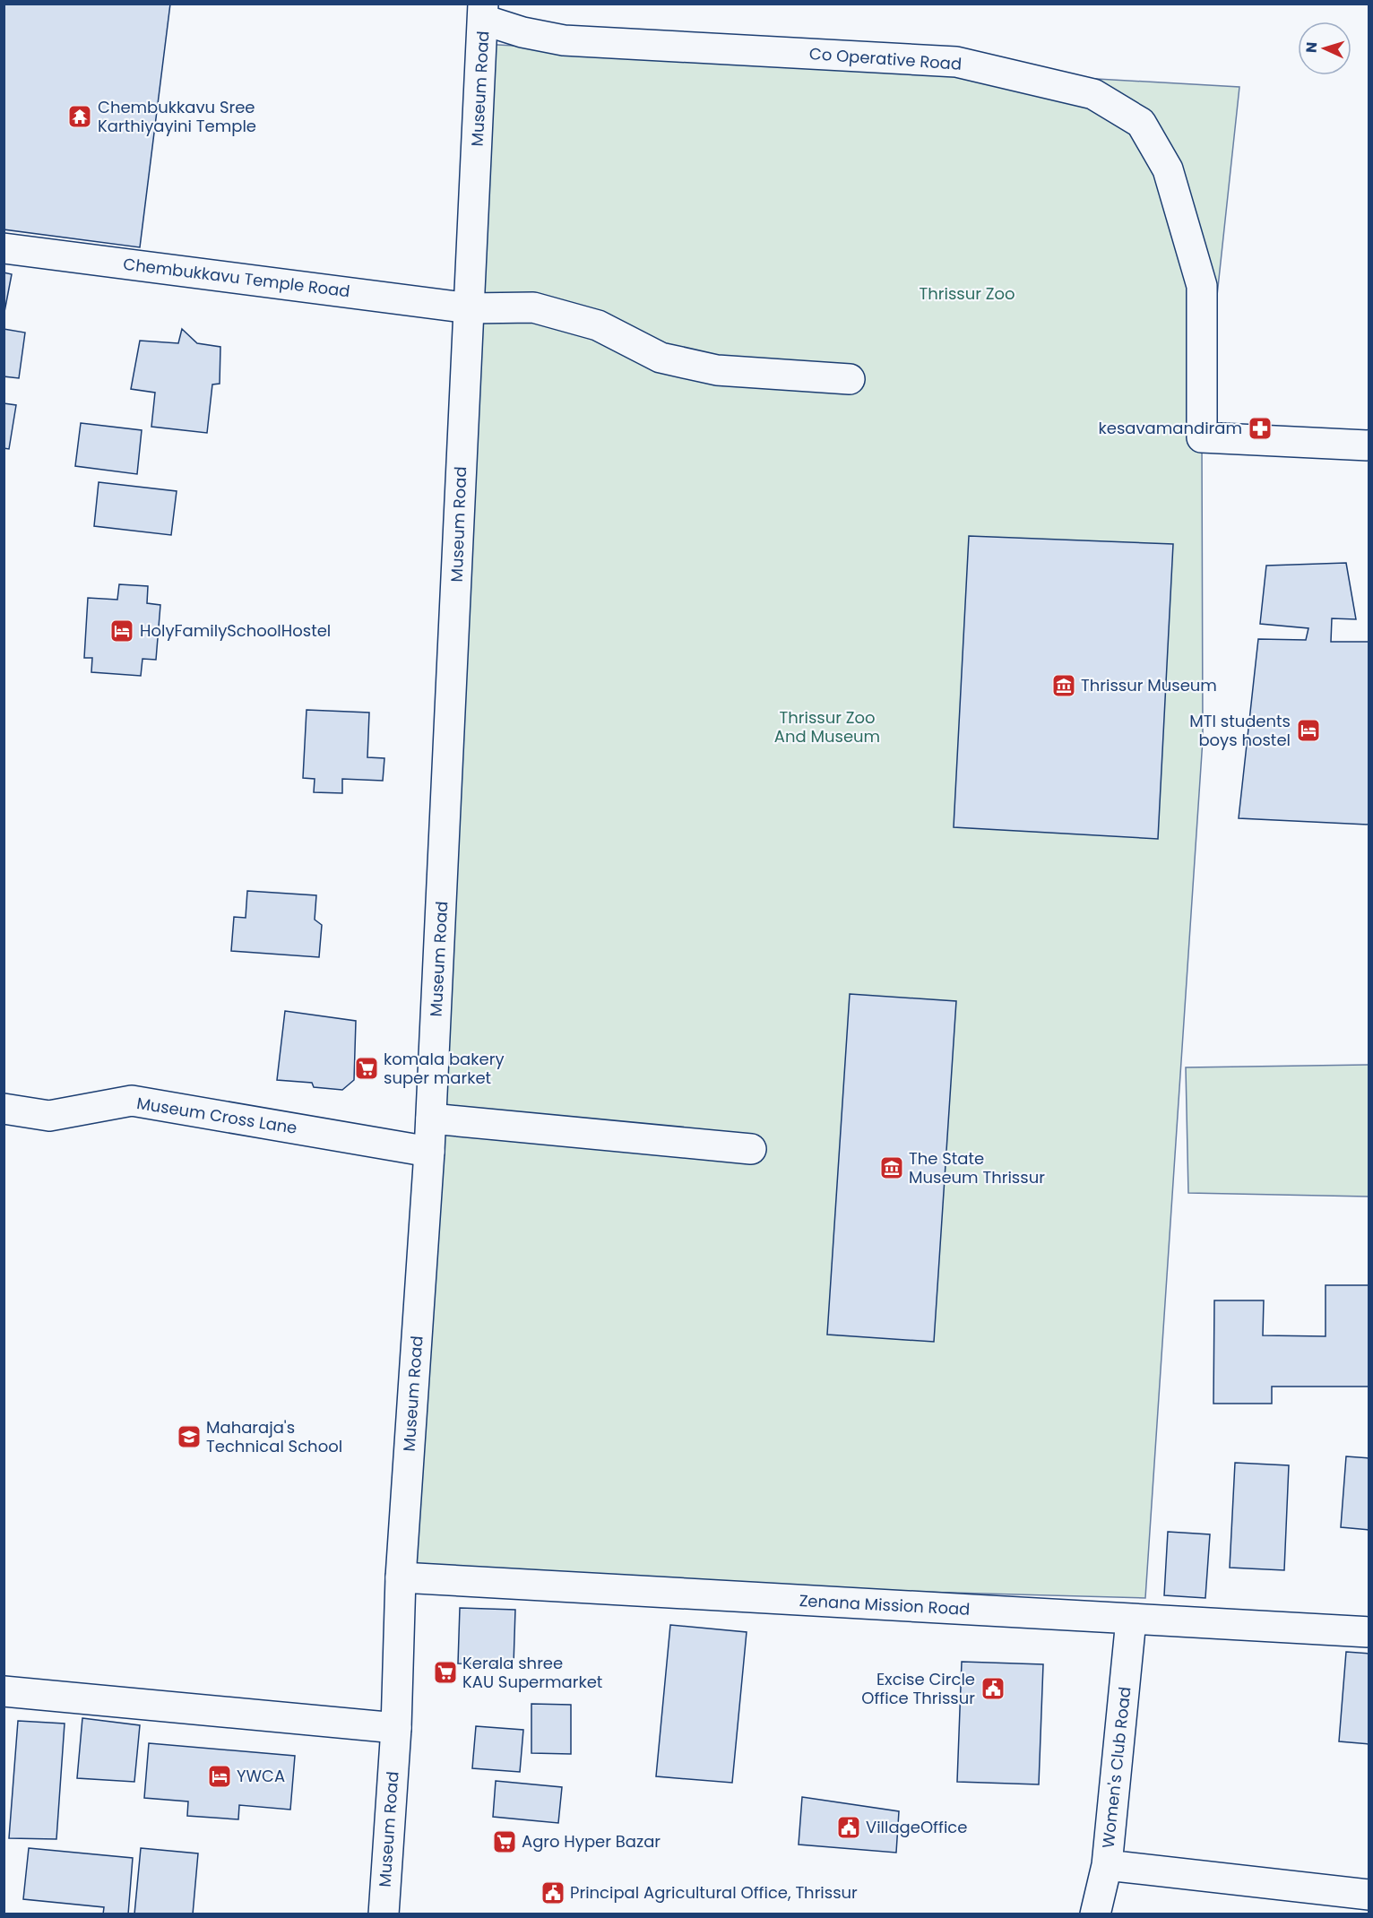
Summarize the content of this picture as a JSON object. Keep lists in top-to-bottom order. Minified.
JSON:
{"streets":{"street":["Co Operative Road","Museum Road","Chembukkavu Temple Road","Museum Cross Lane","Zenana Mission Road","Women's Club Road"]},"crossings":[["Co Operative Road","Museum Road"],["Museum Road","Chembukkavu Temple Road"],["Museum Road","Museum Cross Lane"],["Museum Road","Zenana Mission Road"],["Zenana Mission Road","Women's Club Road"]],"parks":["Thrissur Zoo","Thrissur Zoo And Museum"],"places":{"temple":["Chembukkavu Sree Karthiyayini Temple"],"pharmacy":["kesavamandiram"],"hotel":["HolyFamilySchoolHostel","MTI students boys hostel","YWCA"],"museum":["Thrissur Museum","The State Museum Thrissur"],"supermarket":["komala bakery super market","Kerala shree KAU Supermarket","Agro Hyper Bazar"],"school or university":["Maharaja's Technical School"],"public building":["Excise Circle Office Thrissur","VillageOffice","Principal Agricultural Office, Thrissur"]},"north":"left"}
